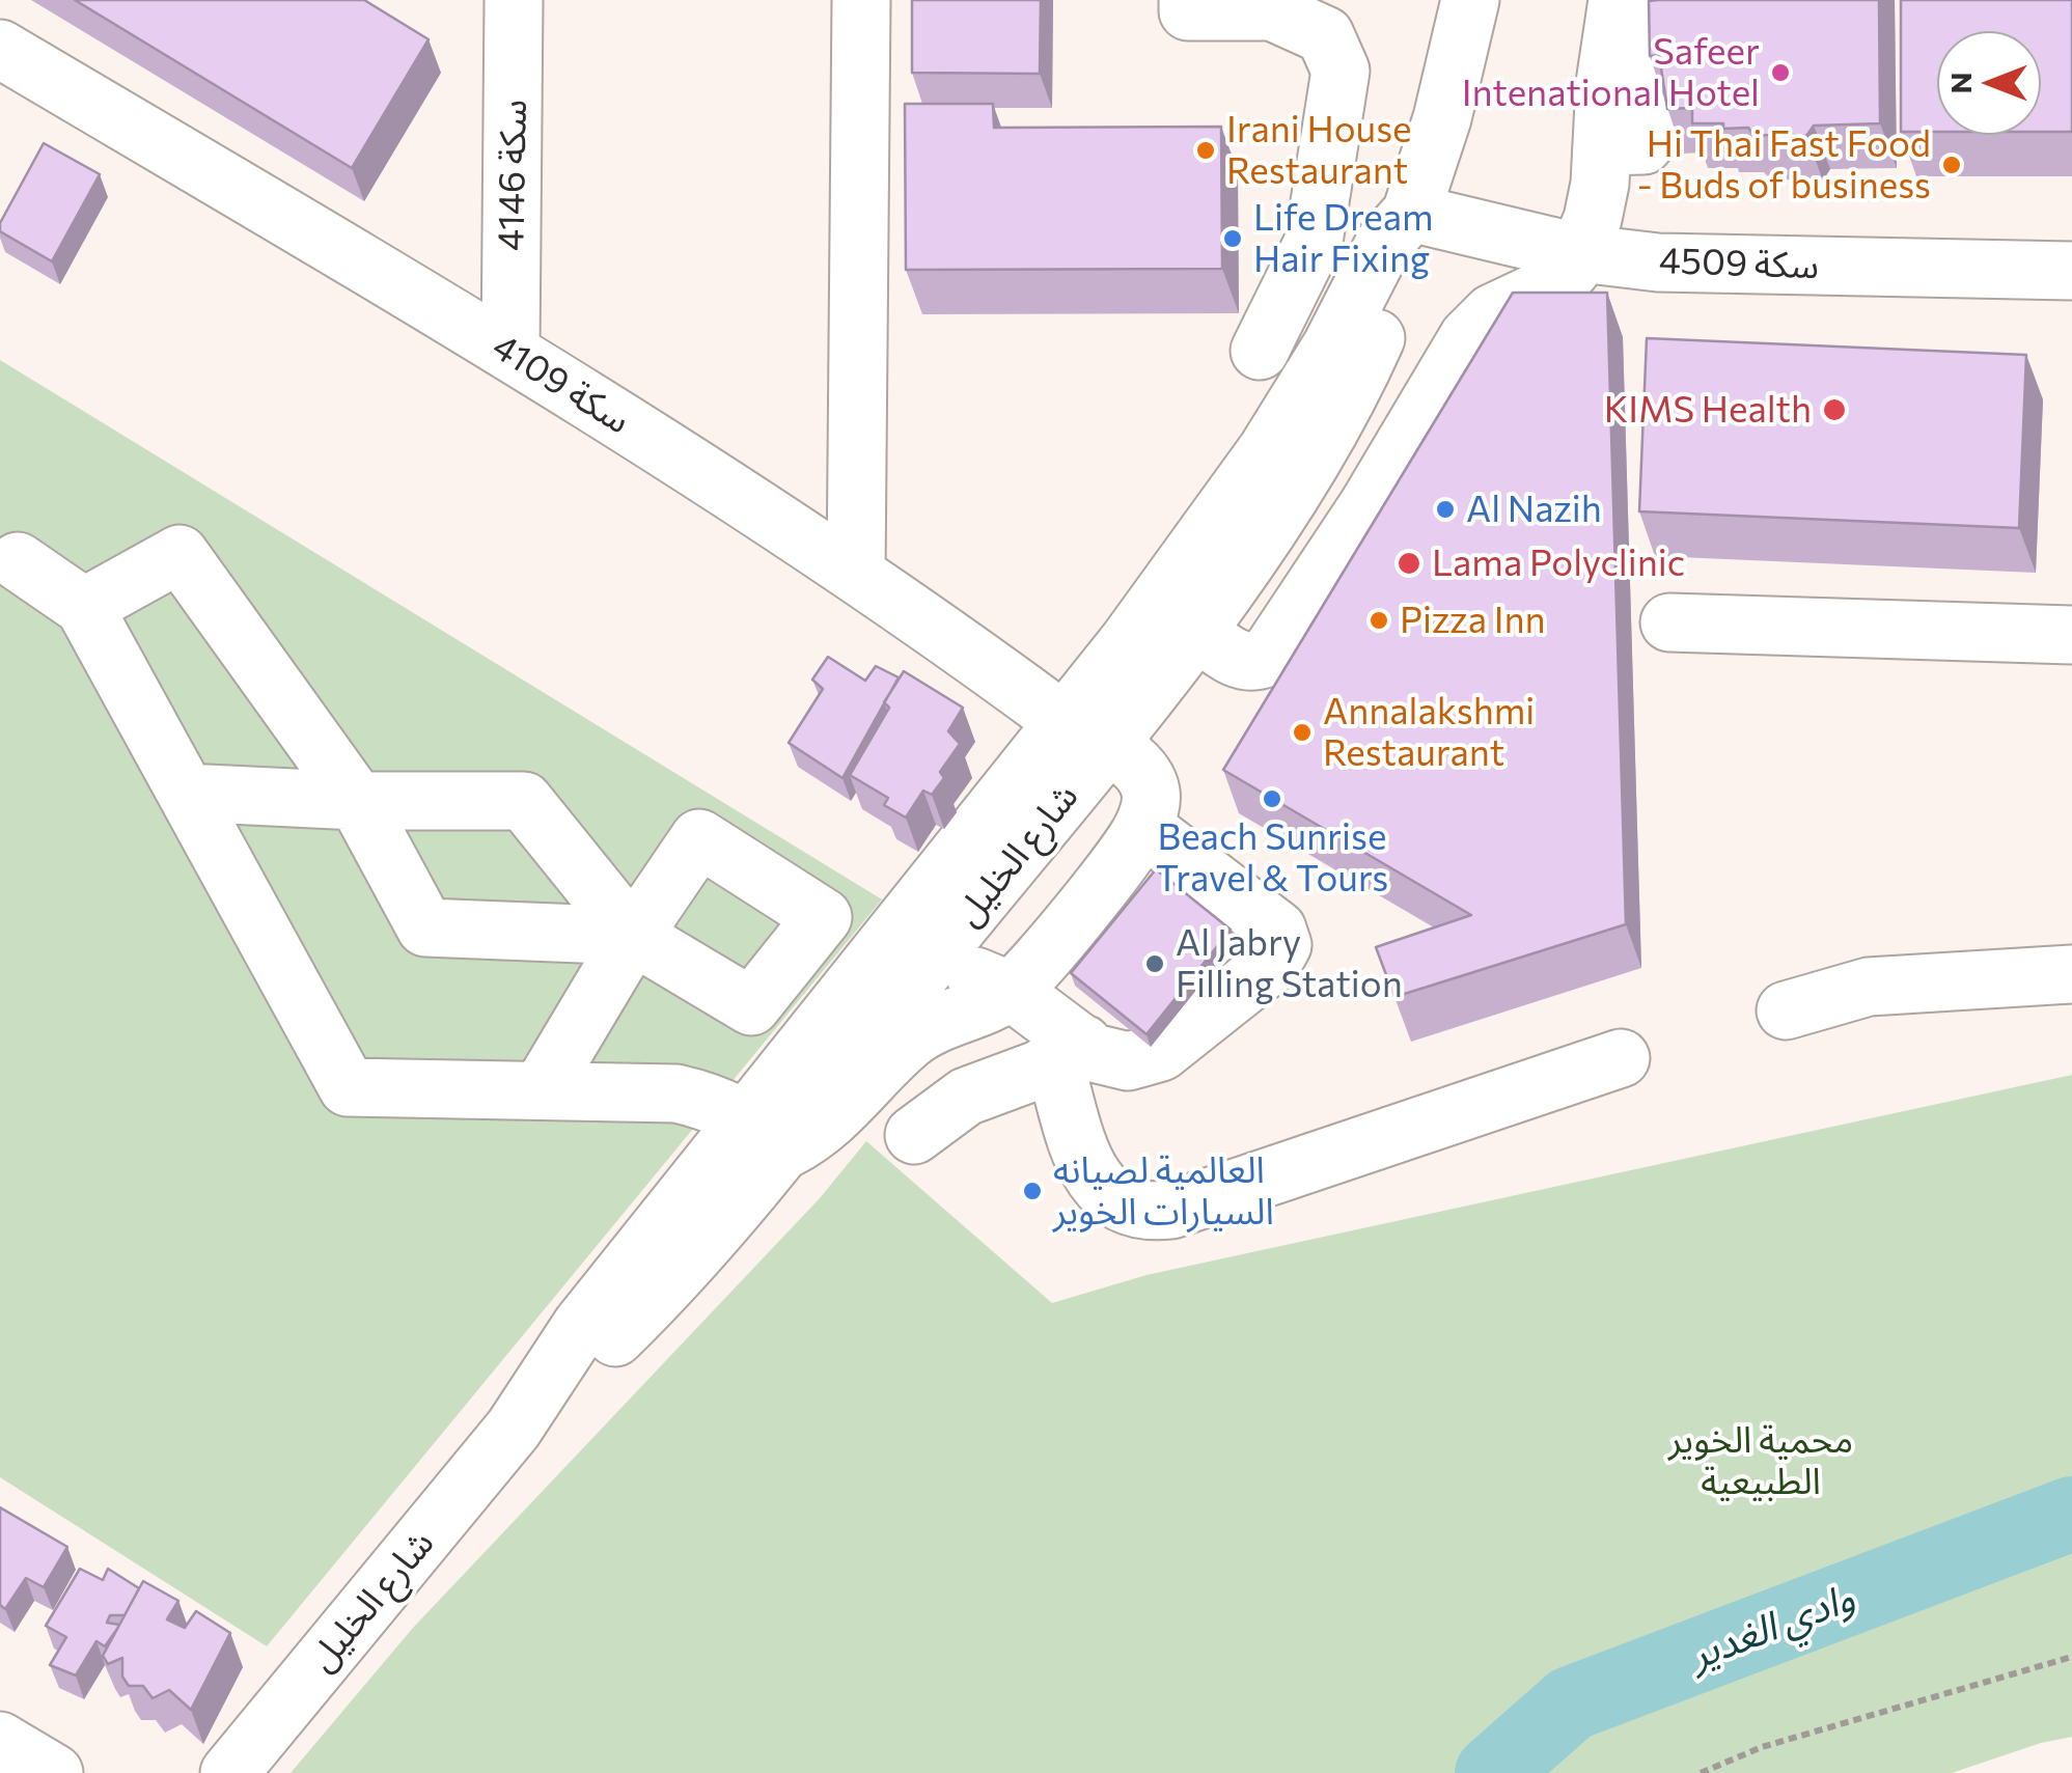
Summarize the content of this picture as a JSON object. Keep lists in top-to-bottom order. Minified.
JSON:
{"streets":{"street":["سكة 4146","سكة 4509","سكة 4109","شارع الخليل"]},"crossings":[["سكة 4146","سكة 4109"],["سكة 4509","شارع الخليل"],["سكة 4109","شارع الخليل"]],"water":["وادي الغدير"],"parks":["محمية الخوير الطبيعية"],"places":["Safeer Intenational Hotel","Irani House Restaurant","Hi Thai Fast Food - Buds of business","Life Dream Hair Fixing","KIMS Health","Al Nazih","Lama Polyclinic","Pizza Inn","Annalakshmi Restaurant","Beach Sunrise Travel & Tours","Al Jabry Filling Station","العالمية لصيانه السيارات الخوير"],"north":"left"}
